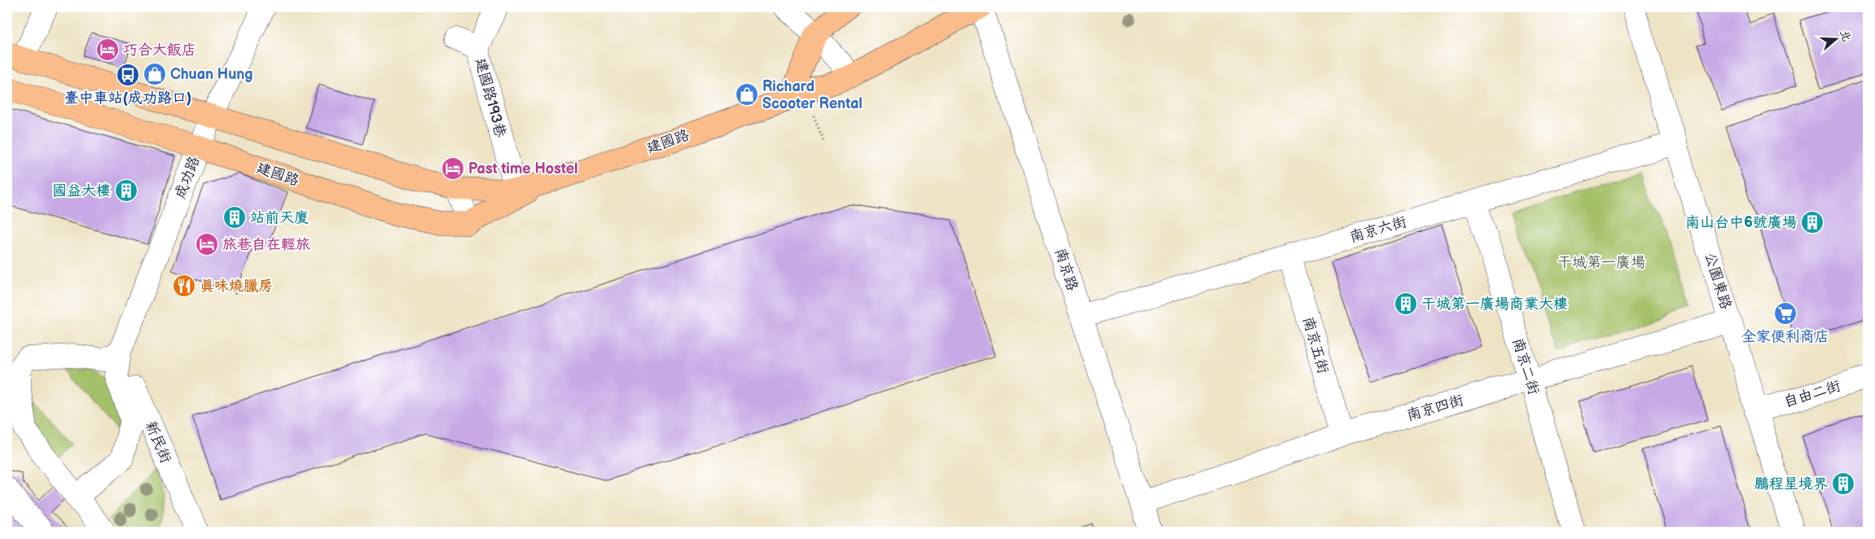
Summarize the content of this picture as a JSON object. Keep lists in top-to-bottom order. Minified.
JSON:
{"streets":{"main road":["建國路"],"street":["建國路193巷","成功路","南京六街","南京路","公園東路","南京五街","南京二街","自由二街","南京四街","新民街"]},"crossings":[["建國路193巷","建國路"],["建國路","成功路"],["建國路","南京路"],["成功路","新民街"],["南京六街","南京路"],["南京六街","公園東路"],["南京六街","南京五街"],["南京六街","南京二街"],["南京路","南京四街"],["公園東路","自由二街"],["公園東路","南京四街"],["南京五街","南京四街"],["南京二街","南京四街"]],"parks":["干城第一廣場"],"places":{"hotel":["巧合大飯店","Past time Hostel","旅巷自在輕旅"],"shop":["Chuan Hung","Richard Scooter Rental"],"bus stop":["臺中車站(成功路口)"],"building":["國益大樓","站前天廈","南山台中6號廣場","干城第一廣場商業大樓","鵬程星境界"],"restaurant":["真味燒臘房"],"supermarket":["全家便利商店"]},"north":"right"}
